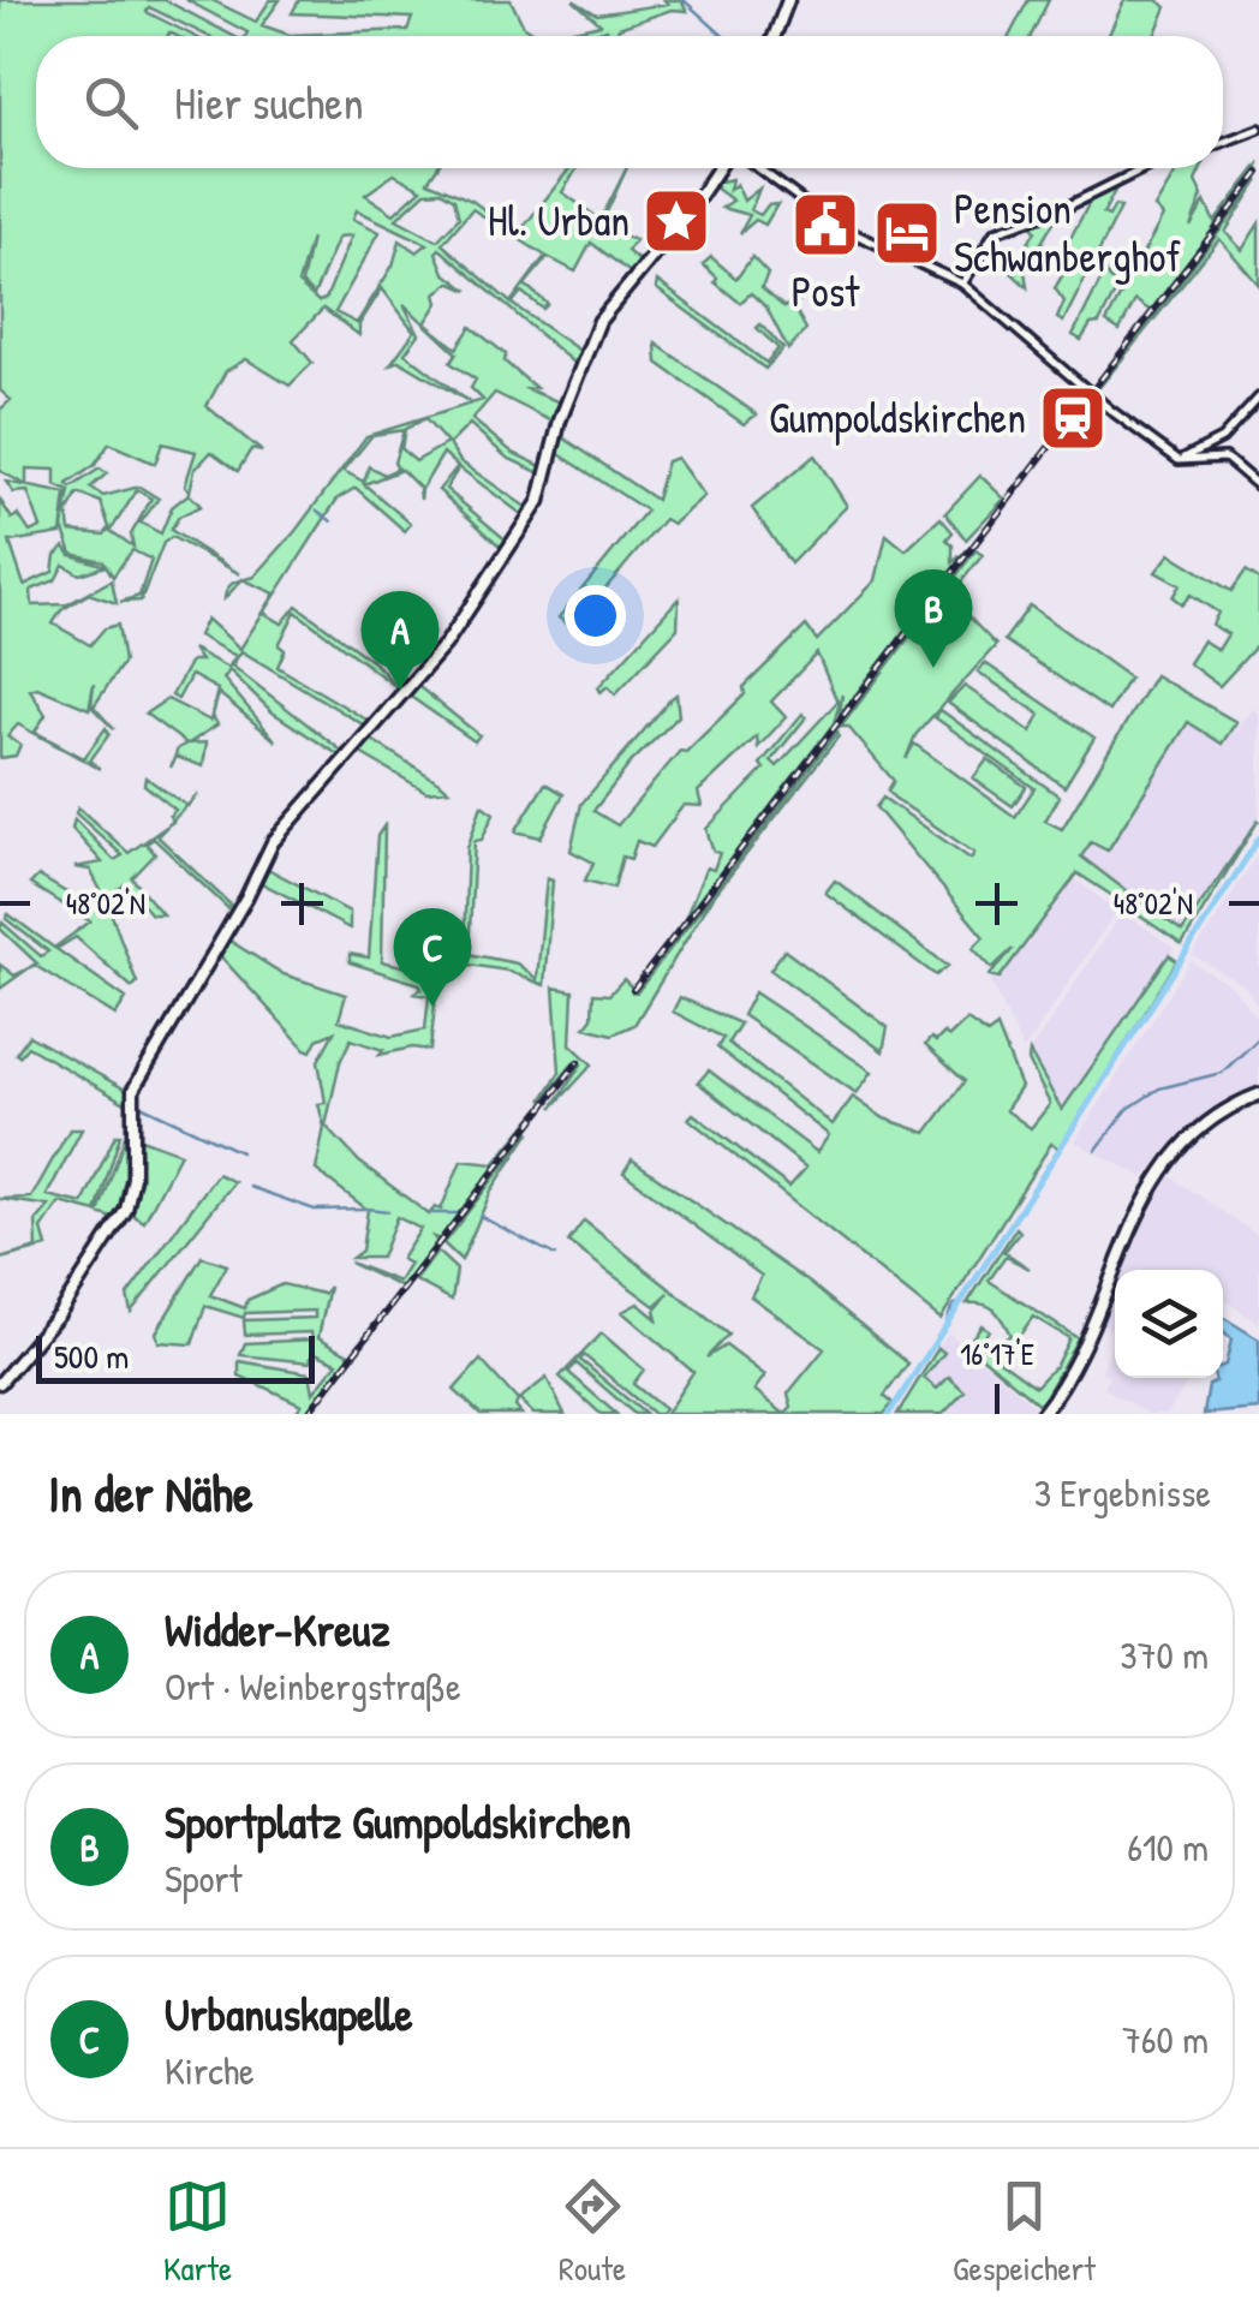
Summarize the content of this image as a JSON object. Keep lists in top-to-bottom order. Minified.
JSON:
{"places":{"place":["Hl. Urban"],"public building":["Post"],"hotel":["Pension Schwanberghof"],"station":["Gumpoldskirchen"]},"scale_bar":"500 m","page":{"search":"Hier suchen","pins":["B","A","C"],"scale":"500 m","heading":["In der Nähe","3 Ergebnisse"],"list":[{"mark":"A","name":"Widder-Kreuz","note":"Ort · Weinbergstraße","value":"370 m"},{"mark":"B","name":"Sportplatz Gumpoldskirchen","note":"Sport","value":"610 m"},{"mark":"C","name":"Urbanuskapelle","note":"Kirche","value":"760 m"}],"nav":["Karte","Route","Gespeichert"]},"coordinates":["48°02'N","16°17'E"]}
